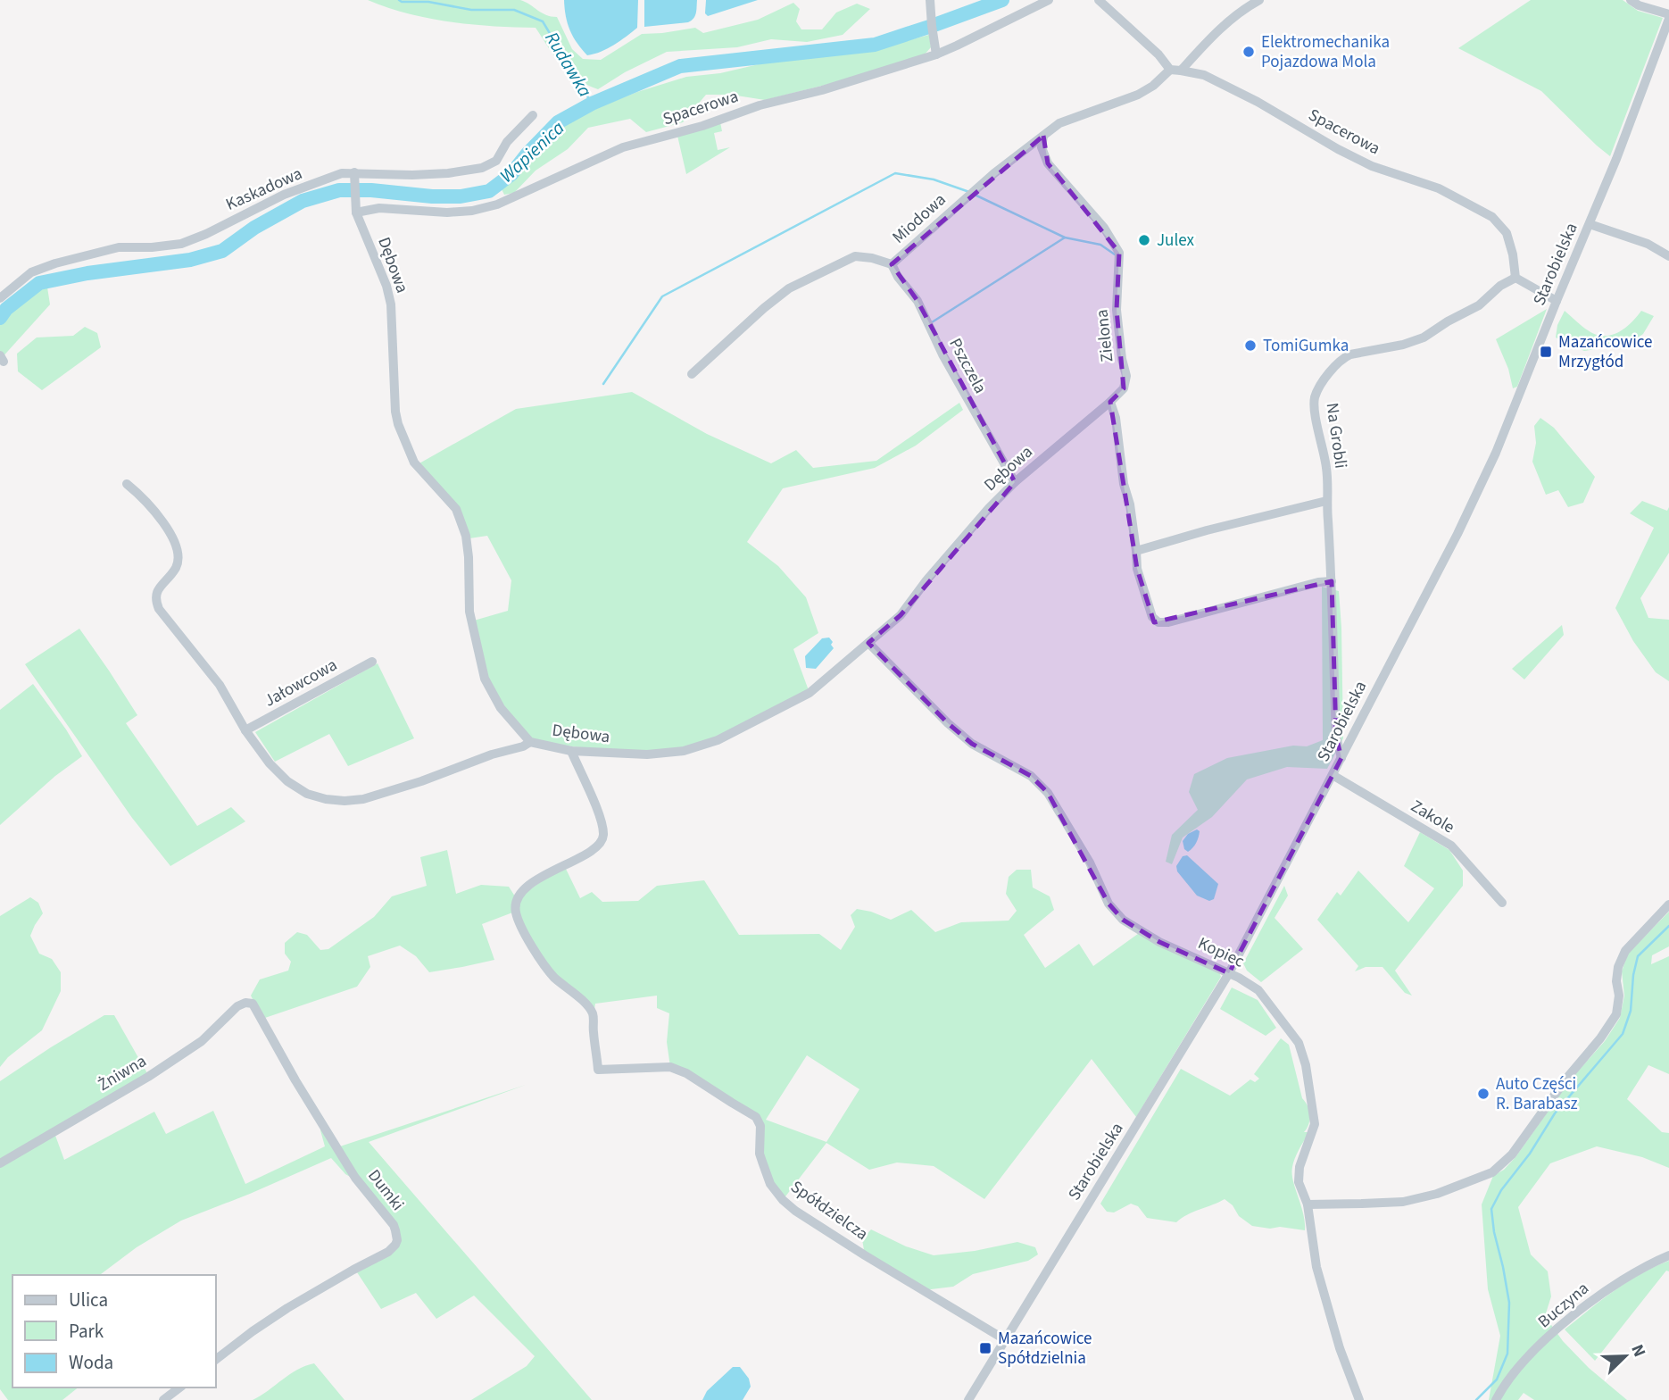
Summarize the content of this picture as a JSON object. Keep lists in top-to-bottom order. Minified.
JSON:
{"streets":{"street":["Spacerowa","Kaskadowa","Miodowa","Starobielska","Dębowa","Zielona","Pszczela","Na Grobli","Jałowcowa","Zakole","Kopiec","Żniwna","Dumki","Spółdzielcza","Buczyna"]},"crossings":[["Spacerowa","Miodowa"],["Spacerowa","Dębowa"],["Spacerowa","Na Grobli"],["Kaskadowa","Dębowa"],["Miodowa","Zielona"],["Miodowa","Pszczela"],["Starobielska","Na Grobli"],["Starobielska","Zakole"],["Starobielska","Kopiec"],["Starobielska","Spółdzielcza"],["Dębowa","Zielona"],["Dębowa","Pszczela"],["Dębowa","Kopiec"],["Dębowa","Spółdzielcza"],["Żniwna","Dumki"]],"water":["Rudawka","Wapienica"],"places":{"other":["Elektromechanika Pojazdowa Mola","Julex","TomiGumka","Auto Części R. Barabasz"],"transit":["Mazańcowice Mrzygłód","Mazańcowice Spółdzielnia"]},"legend":["Ulica","Park","Woda"],"north":"top right"}
